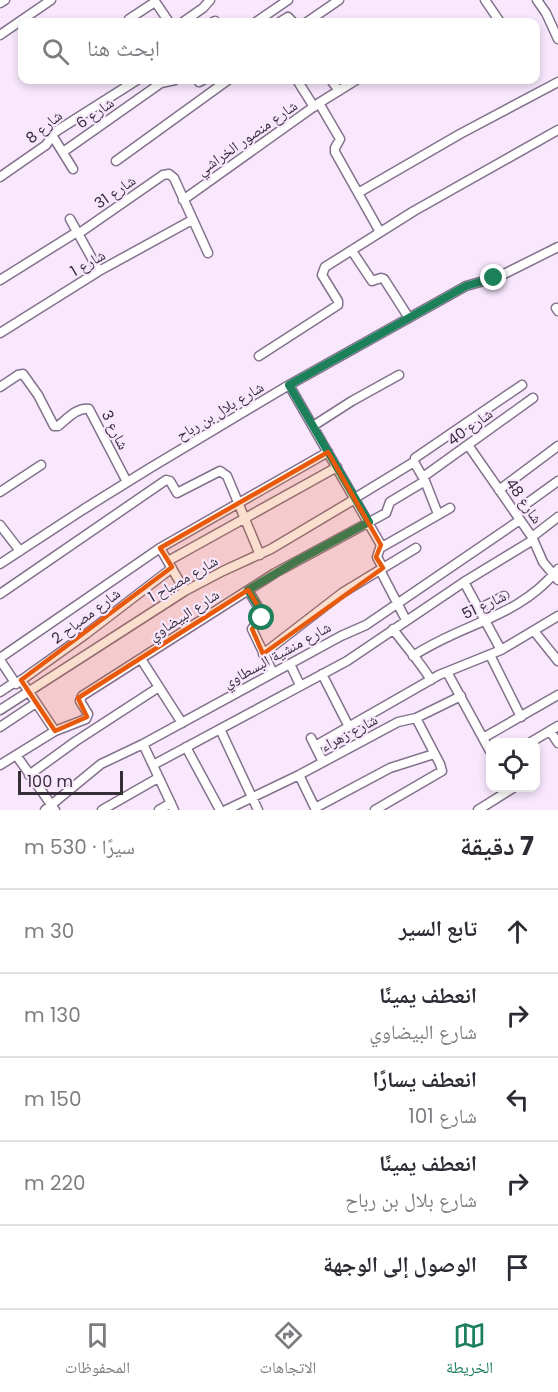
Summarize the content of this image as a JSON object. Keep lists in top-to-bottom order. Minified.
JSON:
{"streets":{"street":["شارع 6","شارع 8","شارع منصور الخراشي","شارع 31","شارع 1","شارع بلال بن رباح","شارع 40","شارع 3","شارع 48","شارع مصباح 1","شارع 51","شارع البيضاوي","شارع مصباح 2","شارع منشية البسطاوي","شارع زهراء"]},"crossings":[["شارع منصور الخراشي","شارع 31"],["شارع بلال بن رباح","شارع 3"],["شارع 40","شارع 48"],["شارع 40","شارع البيضاوي"],["شارع 48","شارع 51"],["شارع 48","شارع منشية البسطاوي"]],"scale_bar":"100 m","page":{"search":"ابحث هنا","scale":"100 m","heading":["7 دقيقة","سيرًا · 530 m"],"list":[["تابع السير","30 m"],["انعطف يمينًا","شارع البيضاوي","130 m"],["انعطف يسارًا","شارع 101","150 m"],["انعطف يمينًا","شارع بلال بن رباح","220 m"],"الوصول إلى الوجهة"],"nav":["الخريطة","الاتجاهات","المحفوظات"]}}
